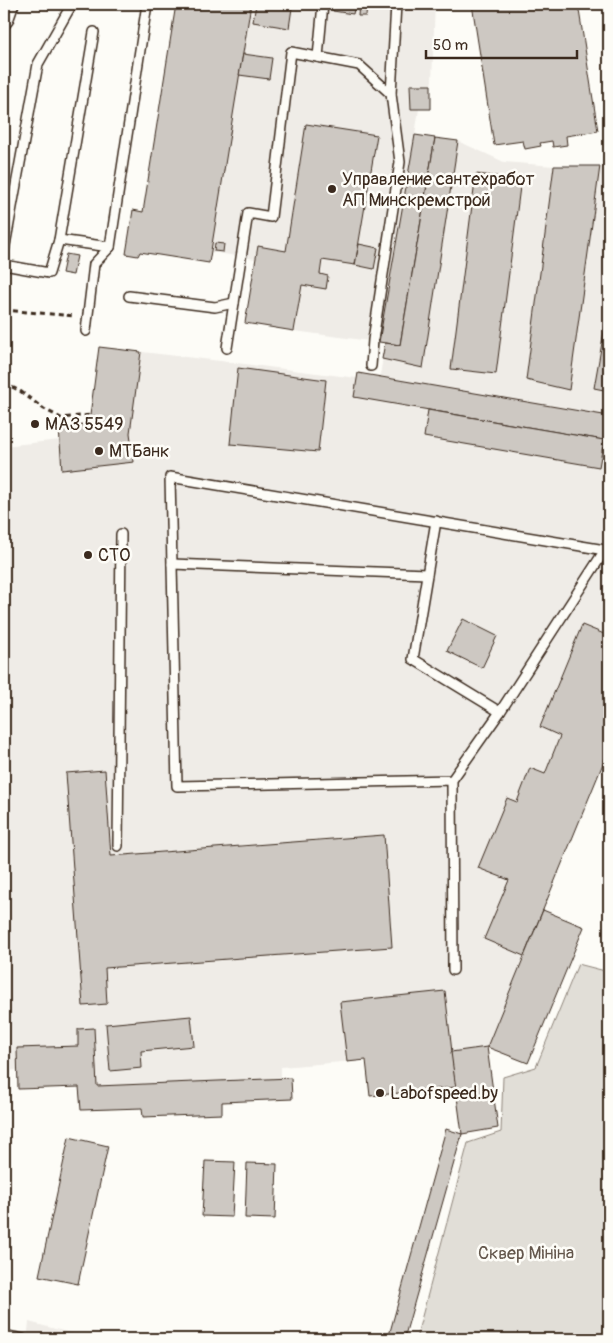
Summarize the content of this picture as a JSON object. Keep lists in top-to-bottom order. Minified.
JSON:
{"parks":["Сквер Мініна"],"places":["Управление сантехработ АП Минскремстрой","МАЗ 5549","МТБанк","СТО","Labofspeed.by"],"scale_bar":"50 m"}
